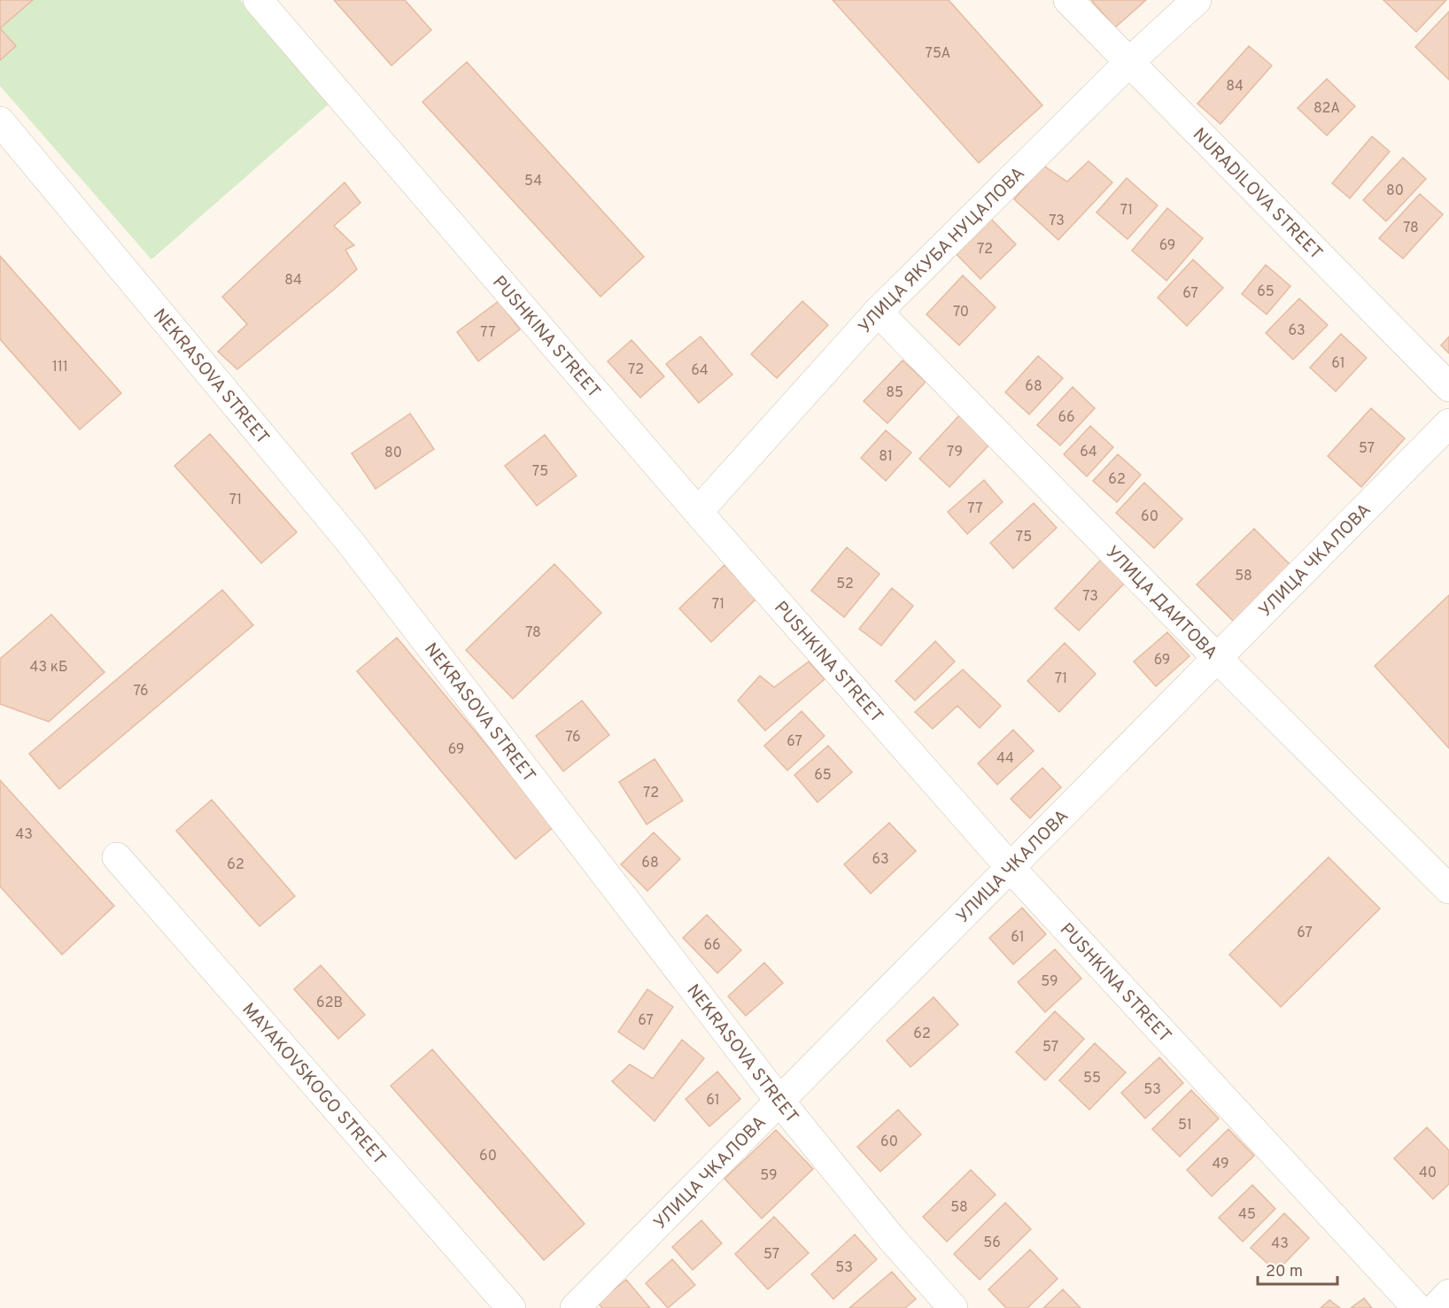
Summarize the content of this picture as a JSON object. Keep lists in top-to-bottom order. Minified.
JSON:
{"streets":{"street":["NURADILOVA STREET","УЛИЦА ЯКУБА НУЦАЛОВА","PUSHKINA STREET","NEKRASOVA STREET","УЛИЦА ЧКАЛОВА","УЛИЦА ДАИТОВА","MAYAKOVSKOGO STREET"]},"crossings":[["NURADILOVA STREET","УЛИЦА ЯКУБА НУЦАЛОВА"],["УЛИЦА ЯКУБА НУЦАЛОВА","PUSHKINA STREET"],["УЛИЦА ЯКУБА НУЦАЛОВА","УЛИЦА ДАИТОВА"],["PUSHKINA STREET","УЛИЦА ЧКАЛОВА"],["NEKRASOVA STREET","УЛИЦА ЧКАЛОВА"],["УЛИЦА ЧКАЛОВА","УЛИЦА ДАИТОВА"]],"house_numbers":["75А","84","82А","54","80","71","73","78","69","72","84","65","67","70","63","77","61","111","72","64","68","85","66","57","79","64","80","81","75","62","71","77","60","75","58","52","73","71","78","69","43 кБ","71","76","76","67","69","44","65","72","43","63","68","62","67","61","66","59","62В","67","62","57","55","53","61","51","60","60","49","40","59","58","45","56","43","57","53"],"scale_bar":"20 m"}
